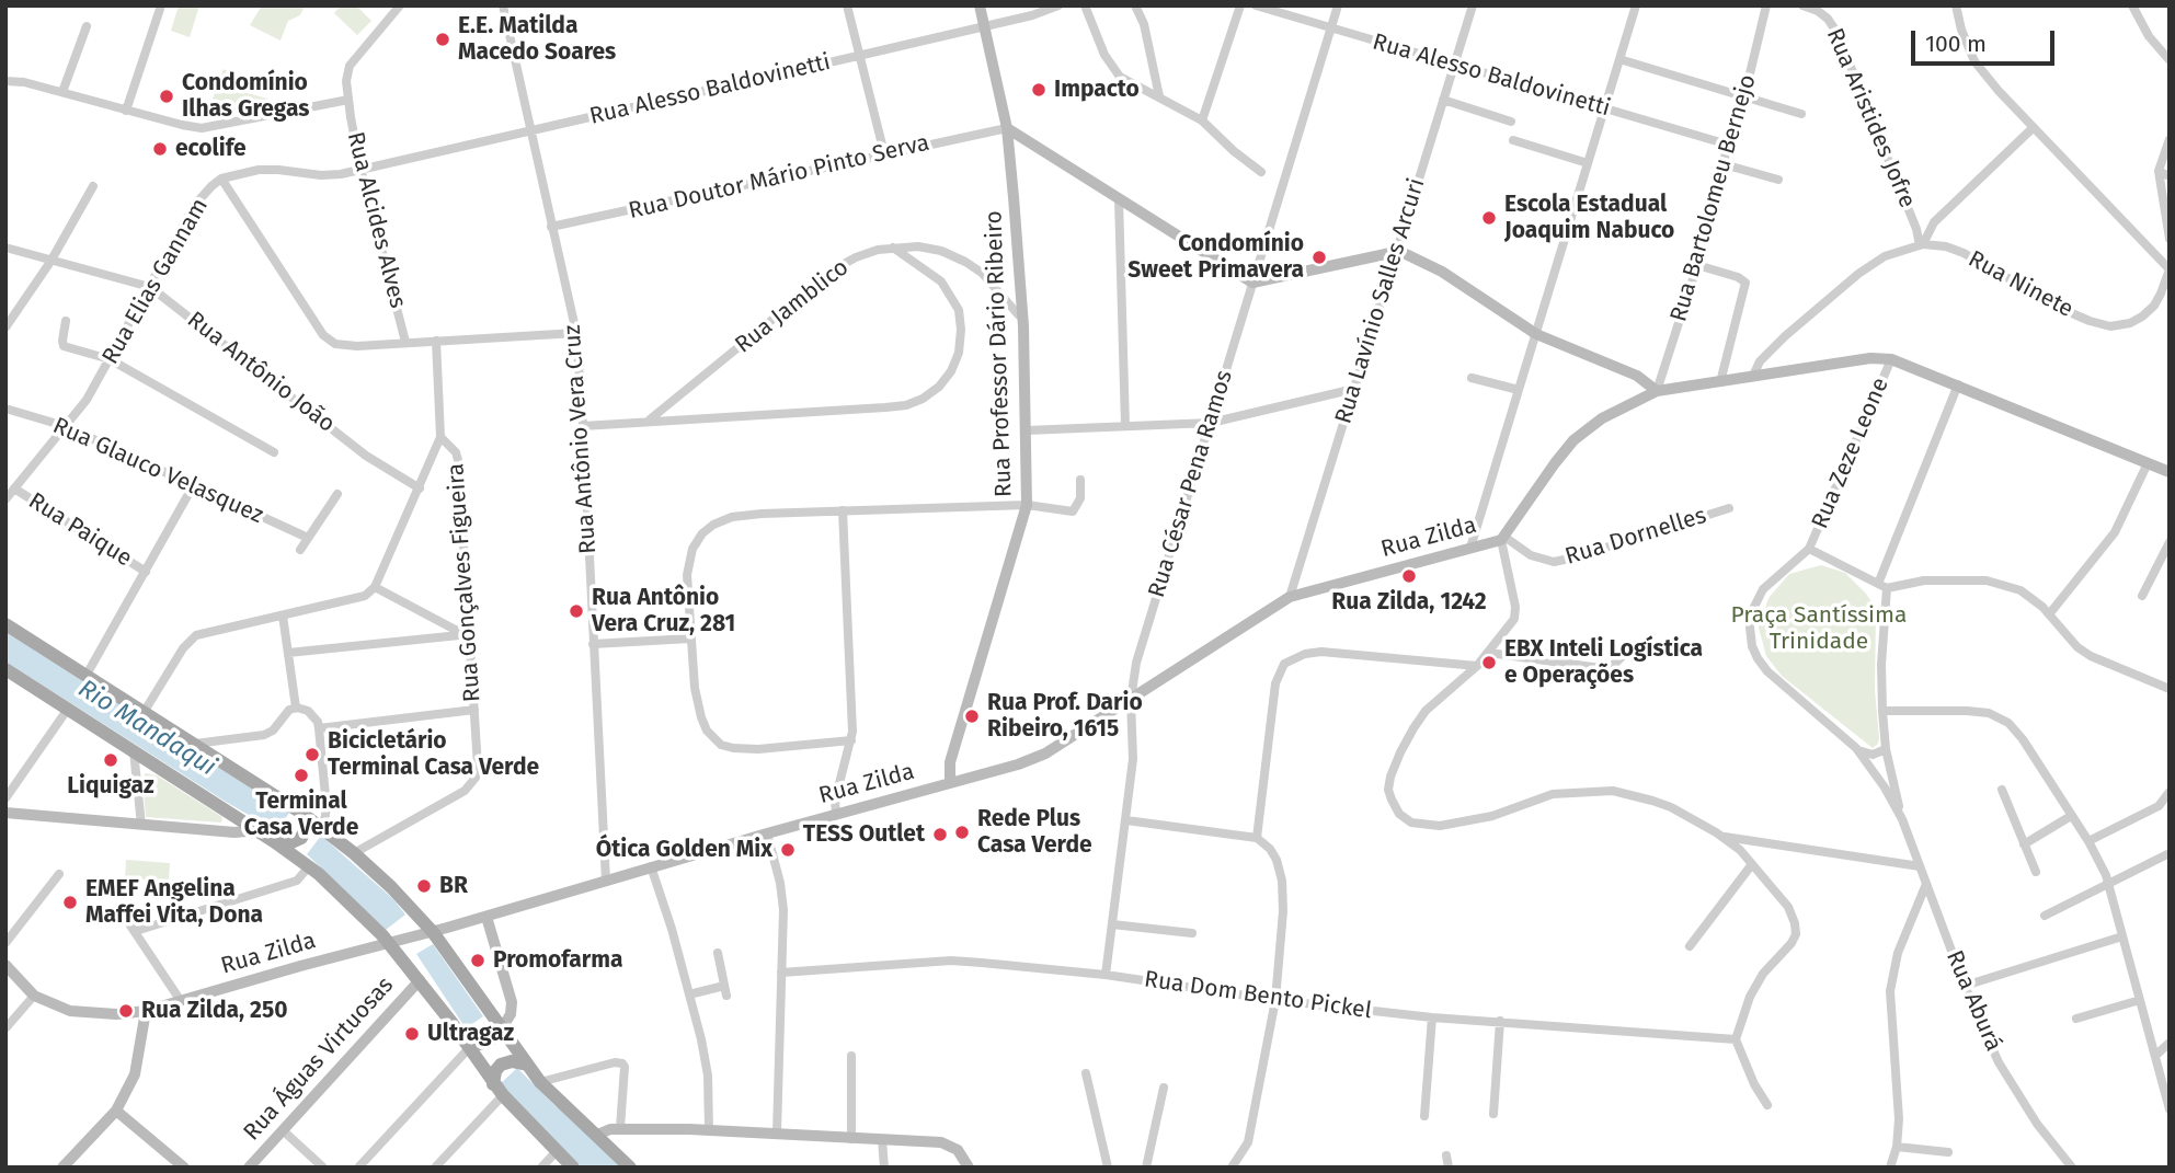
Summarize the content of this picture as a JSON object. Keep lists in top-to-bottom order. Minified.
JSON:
{"streets":{"street":["Rua Alesso Baldovinetti","Rua Aristides Jofre","Rua Doutor Mário Pinto Serva","Rua Bartolomeu Bernejo","Rua Alcides Alves","Rua Elias Gannam","Rua Ninete","Rua Lavínio Salles Arcuri","Rua Jamblico","Rua Professor Dário Ribeiro","Rua Antônio João","Rua Antônio Vera Cruz","Rua Zeze Leone","Rua Glauco Velasquez","Rua César Pena Ramos","Rua Paique","Rua Dornelles","Rua Zilda","Rua Gonçalves Figueira","Rua Dom Bento Pickel","Rua Aburá","Rua Águas Virtuosas"]},"crossings":[["Rua Alesso Baldovinetti","Rua Bartolomeu Bernejo"],["Rua Alesso Baldovinetti","Rua Alcides Alves"],["Rua Alesso Baldovinetti","Rua Elias Gannam"],["Rua Alesso Baldovinetti","Rua Lavínio Salles Arcuri"],["Rua Alesso Baldovinetti","Rua Professor Dário Ribeiro"],["Rua Alesso Baldovinetti","Rua Antônio Vera Cruz"],["Rua Alesso Baldovinetti","Rua César Pena Ramos"],["Rua Aristides Jofre","Rua Ninete"],["Rua Doutor Mário Pinto Serva","Rua Professor Dário Ribeiro"],["Rua Doutor Mário Pinto Serva","Rua Antônio Vera Cruz"],["Rua Bartolomeu Bernejo","Rua Zilda"],["Rua Alcides Alves","Rua Elias Gannam"],["Rua Elias Gannam","Rua Antônio João"],["Rua Elias Gannam","Rua Glauco Velasquez"],["Rua Elias Gannam","Rua Paique"],["Rua Ninete","Rua Zilda"],["Rua Lavínio Salles Arcuri","Rua Zilda"],["Rua Jamblico","Rua Professor Dário Ribeiro"],["Rua Professor Dário Ribeiro","Rua Zilda"],["Rua Antônio Vera Cruz","Rua Zilda"],["Rua Zeze Leone","Rua Zilda"],["Rua Zeze Leone","Rua Aburá"],["Rua César Pena Ramos","Rua Zilda"],["Rua César Pena Ramos","Rua Dom Bento Pickel"],["Rua Dornelles","Rua Zilda"]],"water":["Rio Mandaqui"],"parks":["Praça Santíssima Trinidade"],"places":["E.E. Matilda Macedo Soares","Impacto","Condomínio Ilhas Gregas","ecolife","Escola Estadual Joaquim Nabuco","Condomínio Sweet Primavera","Rua Zilda, 1242","Rua Antônio Vera Cruz, 281","EBX Inteli Logística e Operações","Rua Prof. Dario Ribeiro, 1615","Bicicletário Terminal Casa Verde","Liquigaz","Terminal Casa Verde","Rede Plus Casa Verde","TESS Outlet","Ótica Golden Mix","BR","EMEF Angelina Maffei Vita, Dona","Promofarma","Rua Zilda, 250","Ultragaz"],"scale_bar":"100 m"}
